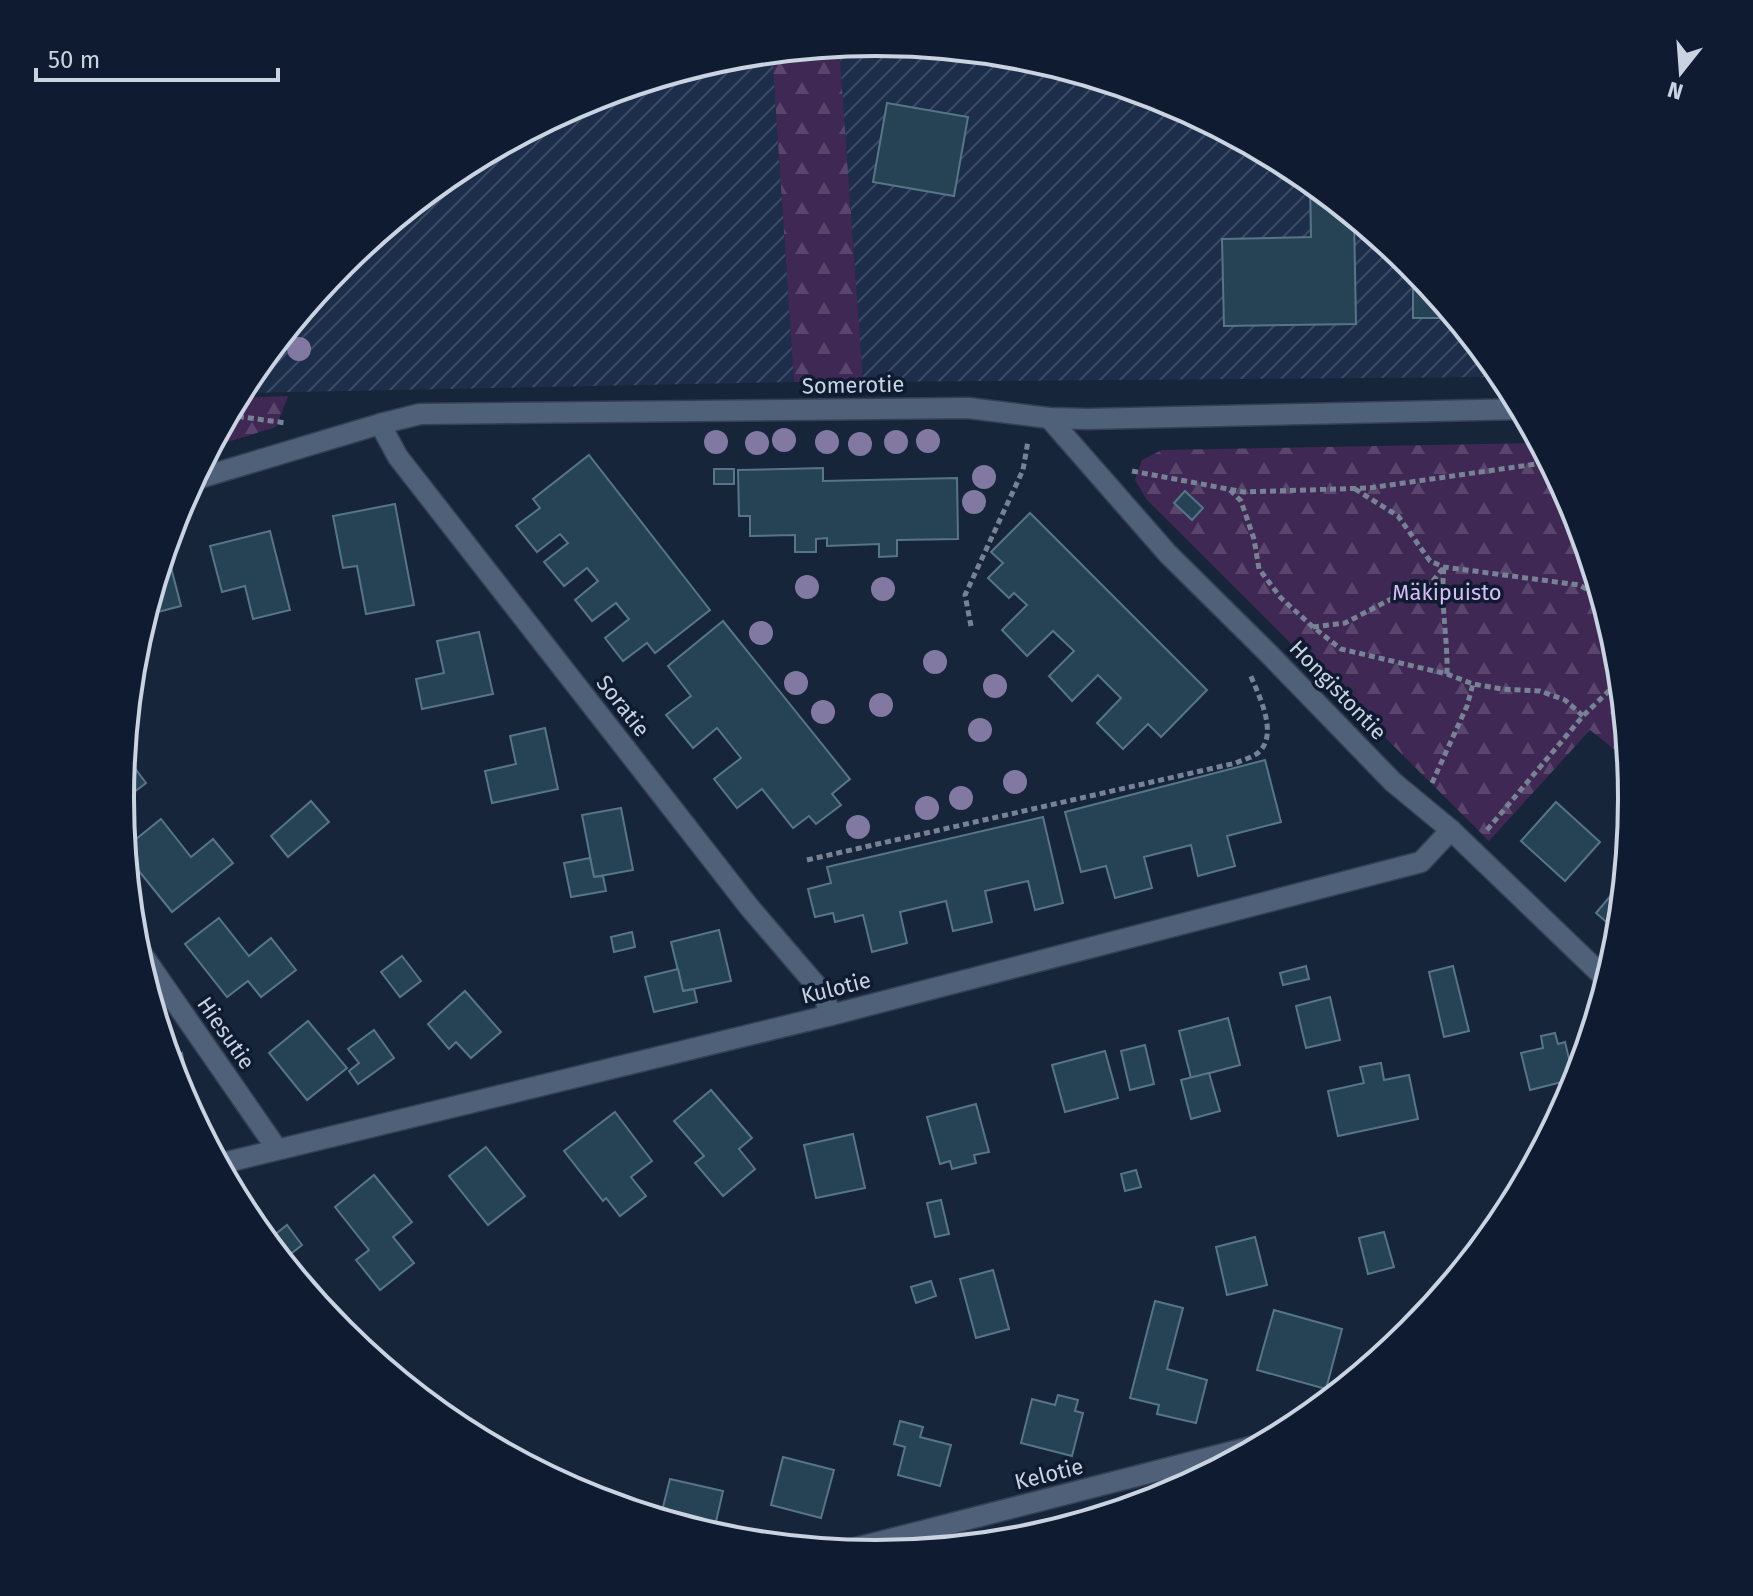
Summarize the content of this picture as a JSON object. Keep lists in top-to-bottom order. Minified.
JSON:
{"streets":{"street":["Somerotie","Hongistontie","Soratie","Kulotie","Hiesutie","Kelotie"]},"crossings":[["Somerotie","Hongistontie"],["Somerotie","Soratie"],["Hongistontie","Kulotie"],["Soratie","Kulotie"],["Kulotie","Hiesutie"]],"parks":["Mäkipuisto"],"scale_bar":"50 m","north":"bottom"}
